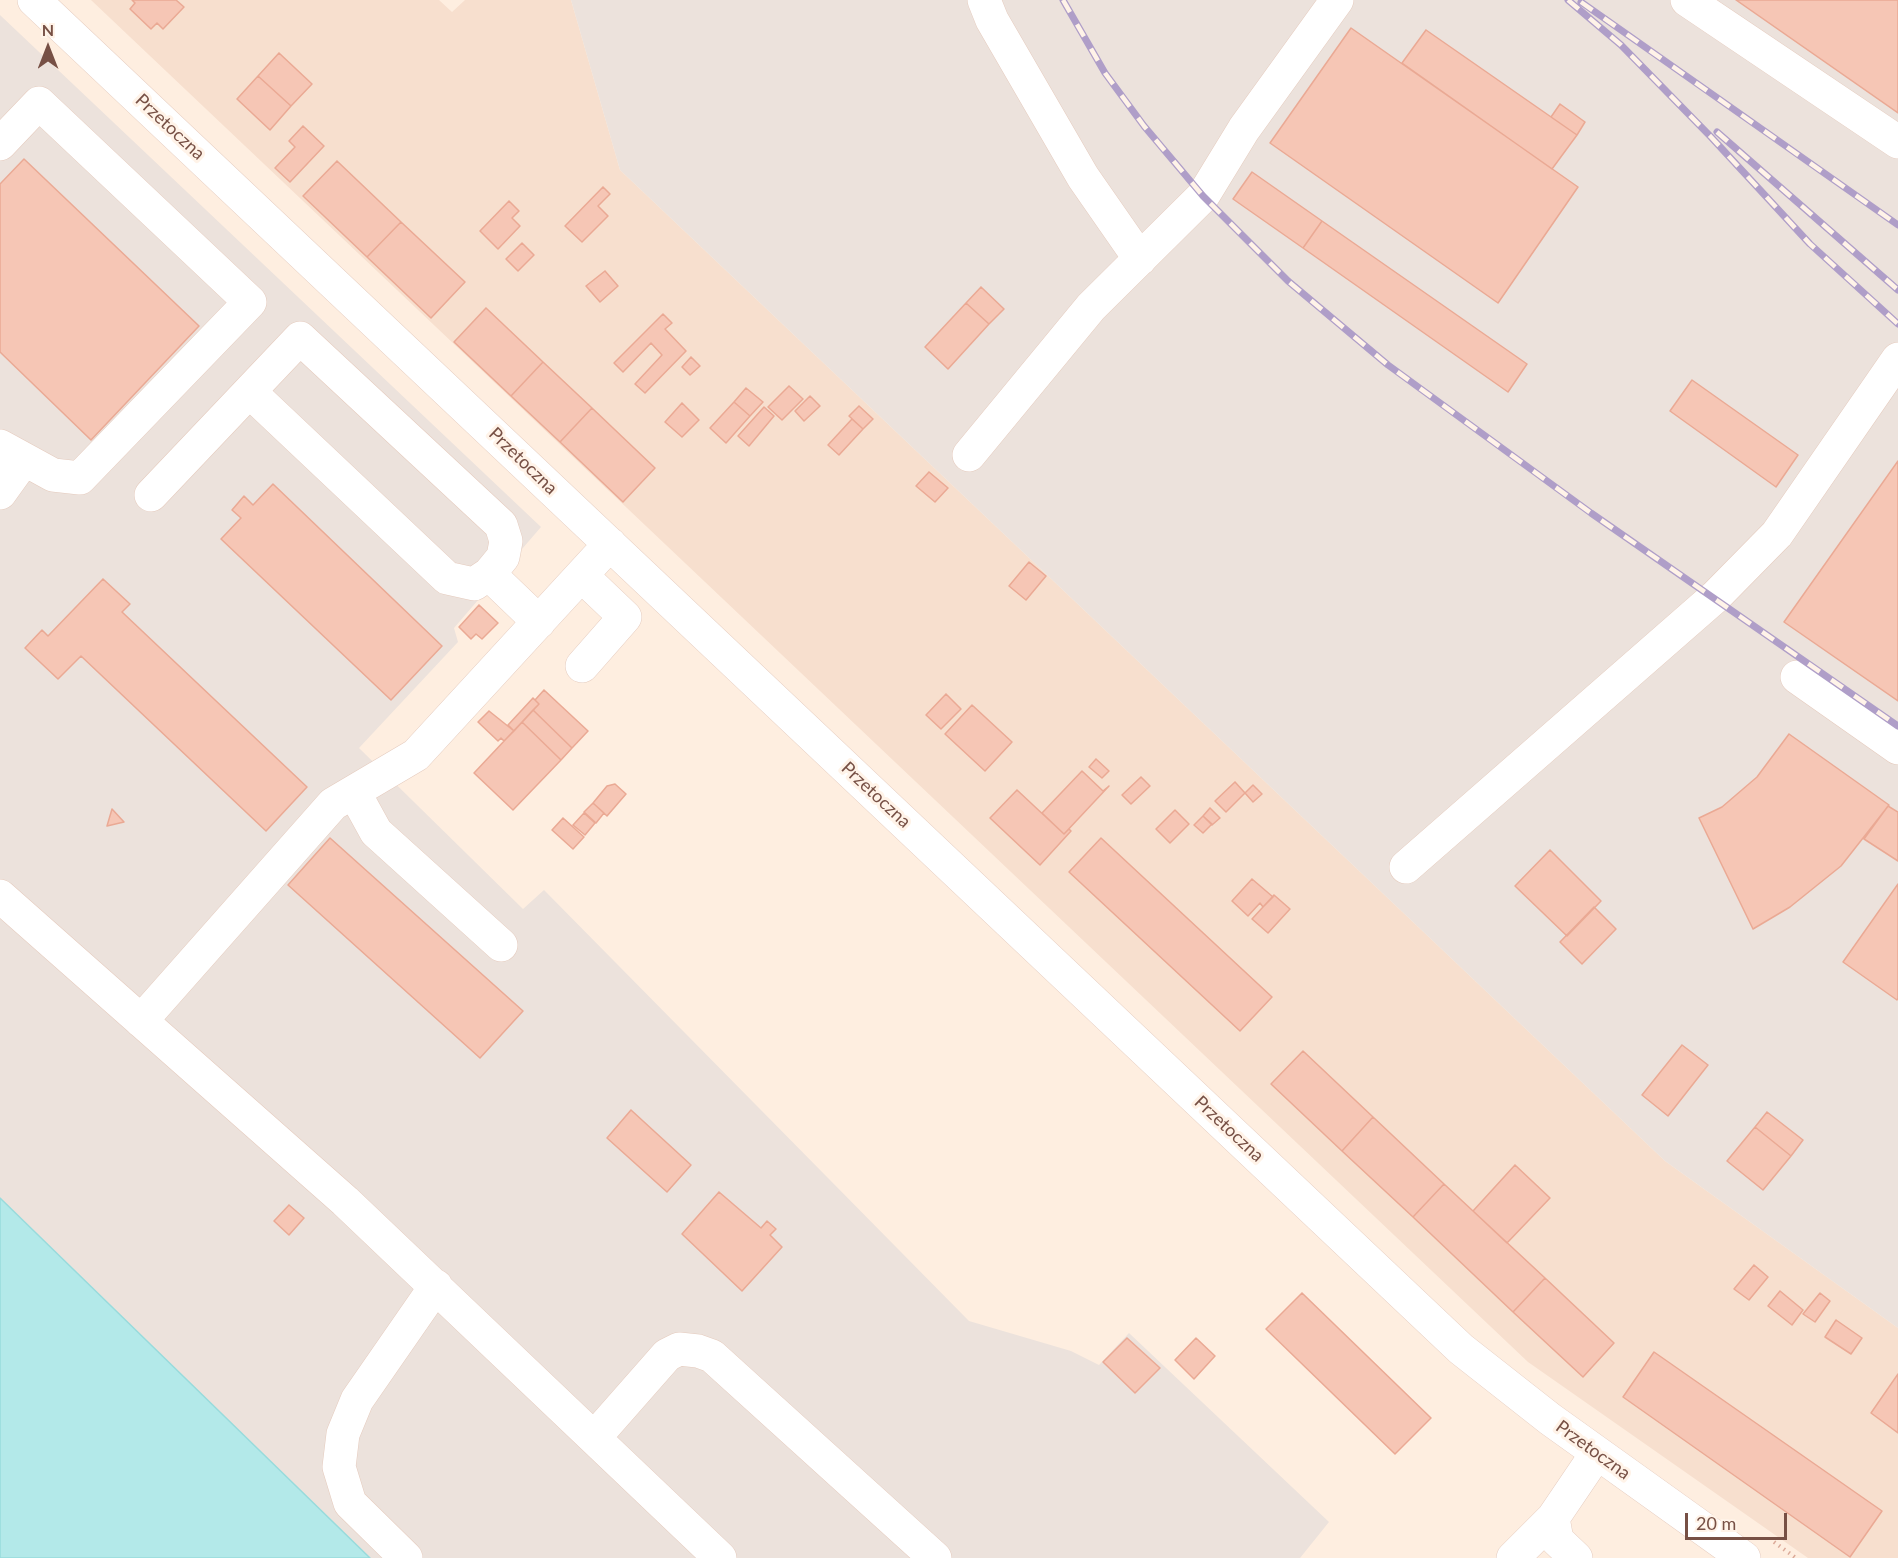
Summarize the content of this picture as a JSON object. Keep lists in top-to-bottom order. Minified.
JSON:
{"streets":{"street":["Przetoczna"]},"scale_bar":"20 m","north":"top"}
